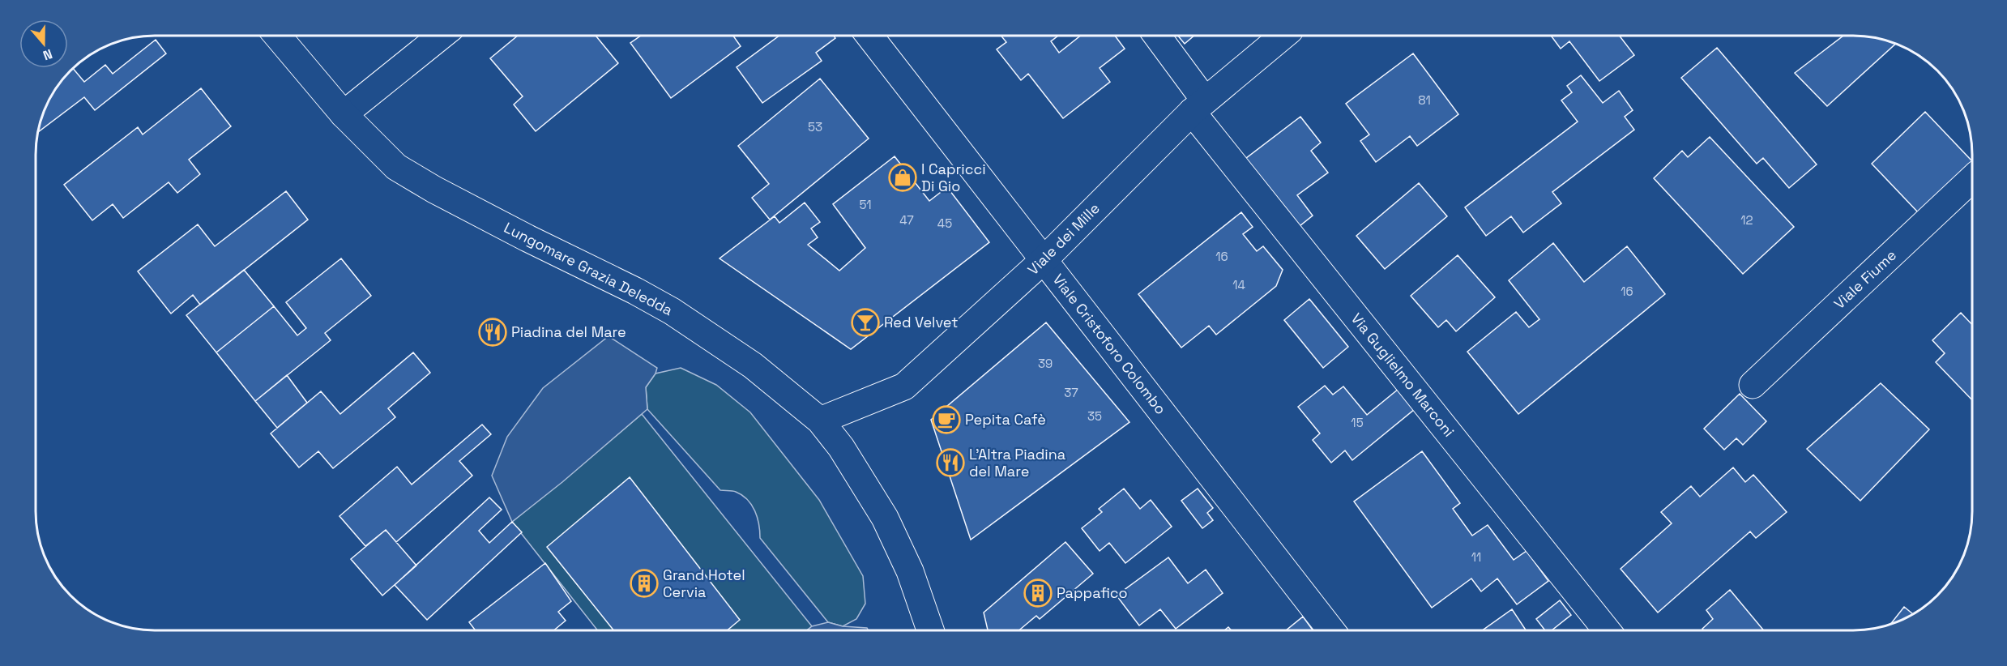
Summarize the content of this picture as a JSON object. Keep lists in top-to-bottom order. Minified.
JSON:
{"streets":{"street":["Viale dei Mille","Lungomare Grazia Deledda","Viale Fiume","Viale Cristoforo Colombo","Via Guglielmo Marconi"]},"crossings":[["Viale dei Mille","Lungomare Grazia Deledda"],["Viale dei Mille","Viale Cristoforo Colombo"],["Viale dei Mille","Via Guglielmo Marconi"]],"places":{"shop":["I Capricci Di Gio"],"bar":["Red Velvet"],"restaurant":["Piadina del Mare","L'Altra Piadina del Mare"],"cafe":["Pepita Cafè"],"building":["Grand Hotel Cervia","Pappafico"]},"house_numbers":["81","53","51","47","12","45","16","14","16","39","37","35","15","11"],"north":"bottom"}
